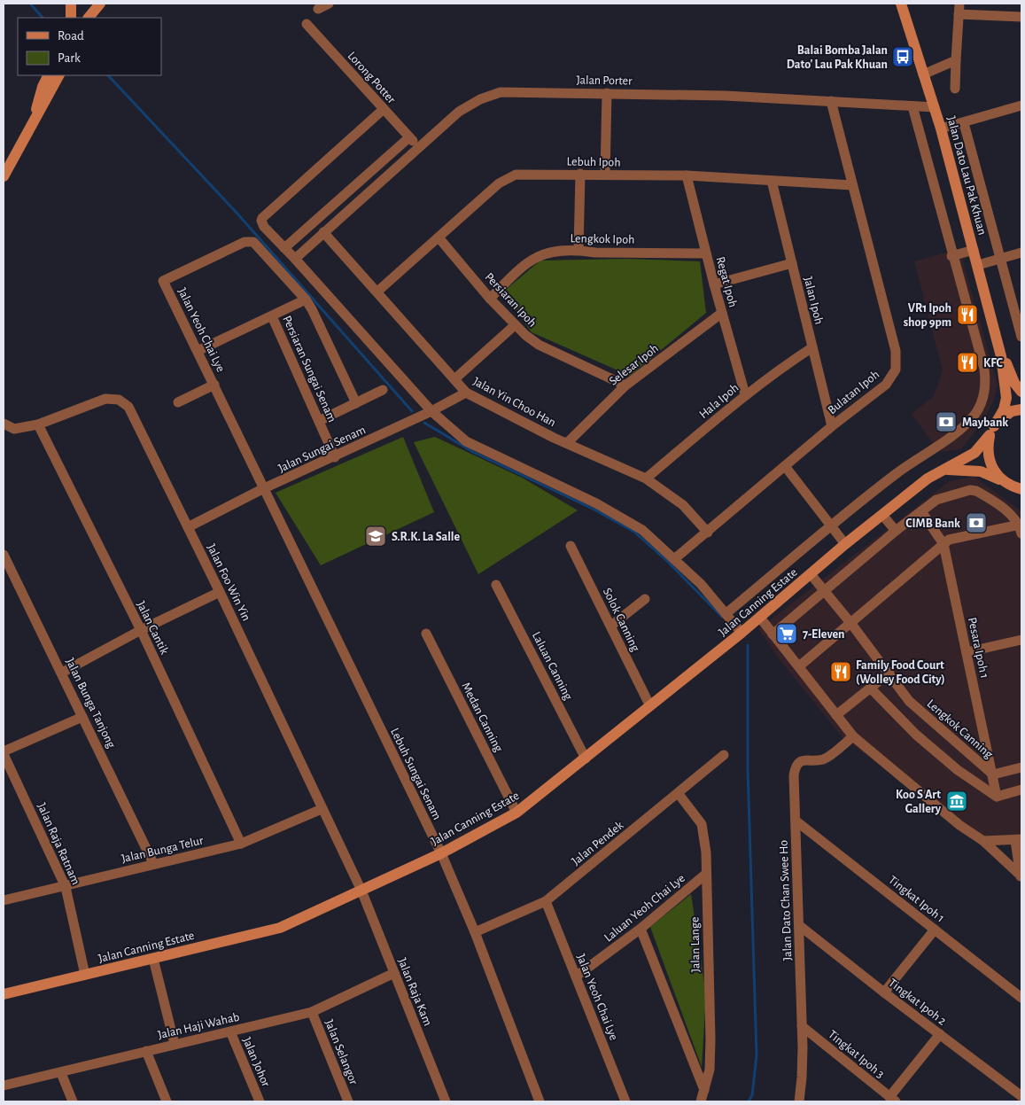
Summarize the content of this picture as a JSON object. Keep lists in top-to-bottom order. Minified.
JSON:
{"streets":{"street":["Lorong Potter","Jalan Porter","Lebuh Ipoh","Jalan Dato Lau Pak Khuan","Lengkok Ipoh","Regat Ipoh","Persiaran Ipoh","Jalan Ipoh","Jalan Yeoh Chai Lye","Selesar Ipoh","Persiaran Sungai Senam","Bulatan Ipoh","Hala Ipoh","Jalan Yin Choo Han","Jalan Sungai Senam","Jalan Foo Win Yin","Jalan Canning Estate","Solok Canning","Jalan Cantik","Pesara Ipoh 1","Laluan Canning","Jalan Bunga Tanjong","Medan Canning","Lengkok Canning","Lebuh Sungai Senam","Jalan Pendek","Jalan Raja Ratnam","Jalan Bunga Telur","Tingkat Ipoh 1","Jalan Dato Chan Swee Ho","Laluan Yeoh Chai Lye","Jalan Lange","Jalan Raja Kam","Tingkat Ipoh 2","Jalan Haji Wahab","Jalan Selangor","Tingkat Ipoh 3","Jalan Johor"]},"crossings":[["Lorong Potter","Jalan Porter"],["Jalan Porter","Jalan Dato Lau Pak Khuan"],["Jalan Porter","Bulatan Ipoh"],["Jalan Porter","Jalan Yin Choo Han"],["Lebuh Ipoh","Regat Ipoh"],["Lebuh Ipoh","Persiaran Ipoh"],["Lebuh Ipoh","Jalan Ipoh"],["Lebuh Ipoh","Bulatan Ipoh"],["Lebuh Ipoh","Jalan Yin Choo Han"],["Jalan Dato Lau Pak Khuan","Jalan Canning Estate"],["Lengkok Ipoh","Regat Ipoh"],["Lengkok Ipoh","Persiaran Ipoh"],["Regat Ipoh","Selesar Ipoh"],["Regat Ipoh","Hala Ipoh"],["Persiaran Ipoh","Selesar Ipoh"],["Jalan Ipoh","Bulatan Ipoh"],["Jalan Ipoh","Hala Ipoh"],["Jalan Yeoh Chai Lye","Jalan Sungai Senam"],["Jalan Yeoh Chai Lye","Lebuh Sungai Senam"],["Jalan Yeoh Chai Lye","Jalan Pendek"],["Jalan Yeoh Chai Lye","Laluan Yeoh Chai Lye"],["Selesar Ipoh","Jalan Yin Choo Han"],["Persiaran Sungai Senam","Jalan Sungai Senam"],["Bulatan Ipoh","Jalan Yin Choo Han"],["Hala Ipoh","Jalan Yin Choo Han"],["Jalan Yin Choo Han","Jalan Sungai Senam"],["Jalan Sungai Senam","Jalan Foo Win Yin"],["Jalan Sungai Senam","Lebuh Sungai Senam"],["Jalan Foo Win Yin","Jalan Canning Estate"],["Jalan Foo Win Yin","Jalan Cantik"],["Jalan Foo Win Yin","Jalan Bunga Telur"],["Jalan Foo Win Yin","Jalan Raja Kam"],["Jalan Canning Estate","Solok Canning"],["Jalan Canning Estate","Laluan Canning"],["Jalan Canning Estate","Medan Canning"],["Jalan Canning Estate","Lengkok Canning"],["Jalan Canning Estate","Lebuh Sungai Senam"],["Jalan Canning Estate","Jalan Raja Ratnam"],["Jalan Canning Estate","Jalan Raja Kam"],["Jalan Cantik","Jalan Bunga Telur"],["Pesara Ipoh 1","Lengkok Canning"],["Jalan Bunga Tanjong","Jalan Bunga Telur"],["Lebuh Sungai Senam","Jalan Pendek"],["Jalan Pendek","Jalan Lange"],["Jalan Raja Ratnam","Jalan Bunga Telur"],["Tingkat Ipoh 1","Jalan Dato Chan Swee Ho"],["Jalan Dato Chan Swee Ho","Tingkat Ipoh 2"],["Jalan Dato Chan Swee Ho","Tingkat Ipoh 3"],["Laluan Yeoh Chai Lye","Jalan Lange"],["Jalan Raja Kam","Jalan Haji Wahab"],["Jalan Haji Wahab","Jalan Selangor"],["Jalan Haji Wahab","Jalan Johor"]],"places":{"bus stop":["Balai Bomba Jalan Dato' Lau Pak Khuan"],"restaurant":["VR1 Ipoh shop 9pm","KFC","Family Food Court (Wolley Food City)"],"bank":["Maybank","CIMB Bank"],"school or university":["S.R.K. La Salle"],"supermarket":["7-Eleven"],"museum":["Koo S Art Gallery"]},"legend":["Road","Park"]}
